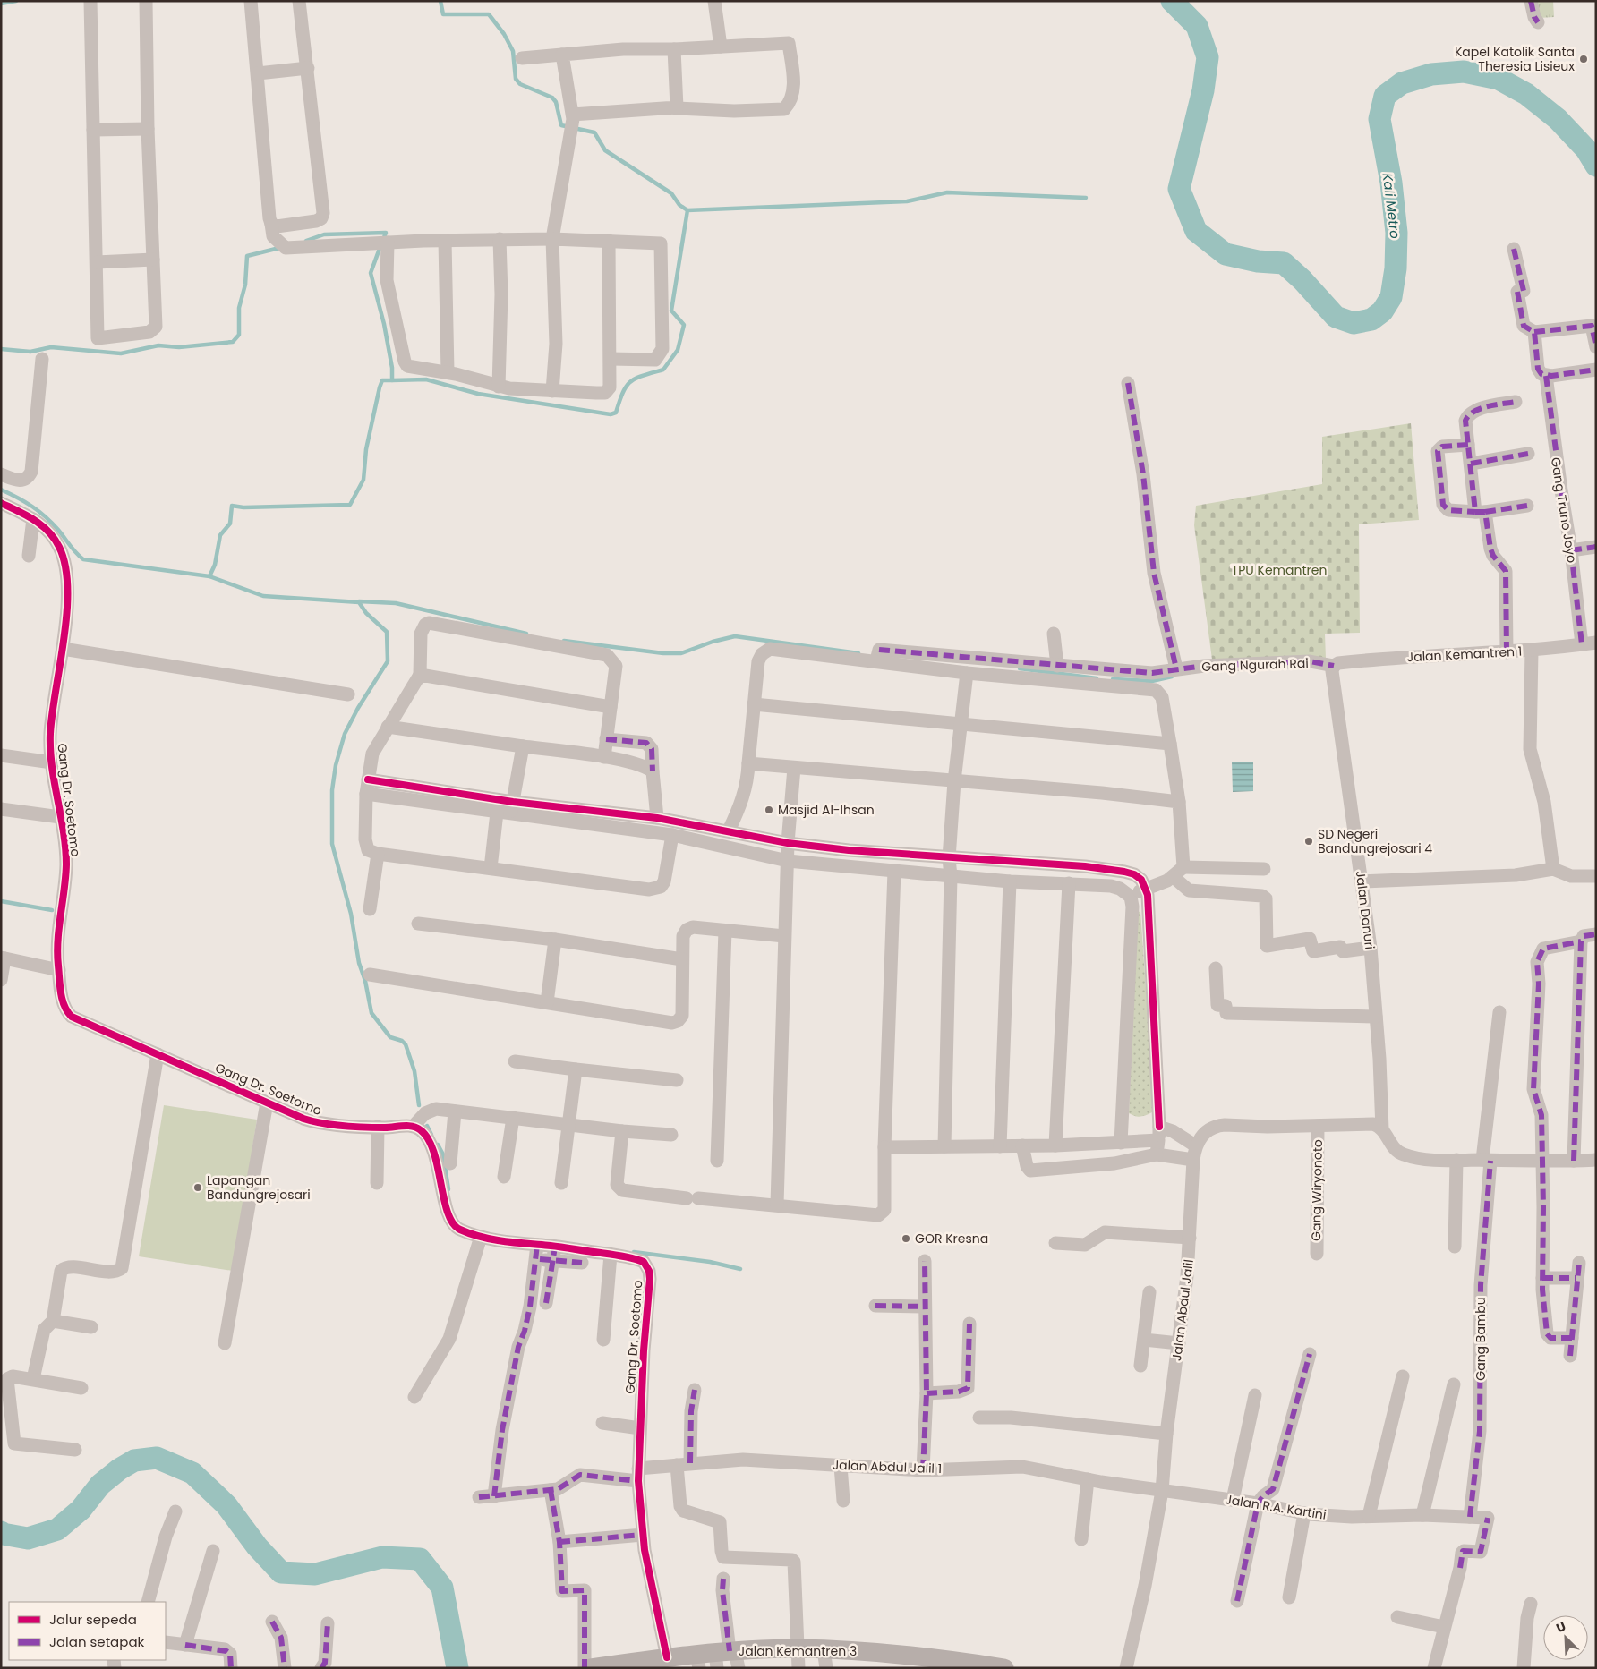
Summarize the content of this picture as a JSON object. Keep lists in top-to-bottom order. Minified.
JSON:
{"streets":{"street":["Gang Truno Joyo","Jalan Kemantren 1","Gang Ngurah Rai","Gang Dr. Soetomo","Jalan Danuri","Gang Wiryonoto","Jalan Abdul Jalil","Gang Bambu","Jalan Abdul Jalil 1","Jalan R.A. Kartini","Jalan Kemantren 3"]},"crossings":[["Gang Truno Joyo","Jalan Kemantren 1"],["Jalan Kemantren 1","Gang Ngurah Rai"],["Jalan Kemantren 1","Jalan Danuri"],["Gang Ngurah Rai","Jalan Danuri"],["Gang Dr. Soetomo","Jalan Abdul Jalil 1"],["Gang Dr. Soetomo","Jalan Kemantren 3"],["Jalan Danuri","Jalan Abdul Jalil"],["Gang Wiryonoto","Jalan Abdul Jalil"],["Jalan Abdul Jalil","Jalan Abdul Jalil 1"],["Jalan Abdul Jalil","Jalan R.A. Kartini"],["Gang Bambu","Jalan R.A. Kartini"],["Jalan Abdul Jalil 1","Jalan R.A. Kartini"]],"water":["Kali Metro"],"parks":["TPU Kemantren"],"places":["Kapel Katolik Santa Theresia Lisieux","Masjid Al-Ihsan","SD Negeri Bandungrejosari 4","Lapangan Bandungrejosari","GOR Kresna"],"legend":["Jalur sepeda","Jalan setapak"],"north":"top left"}
